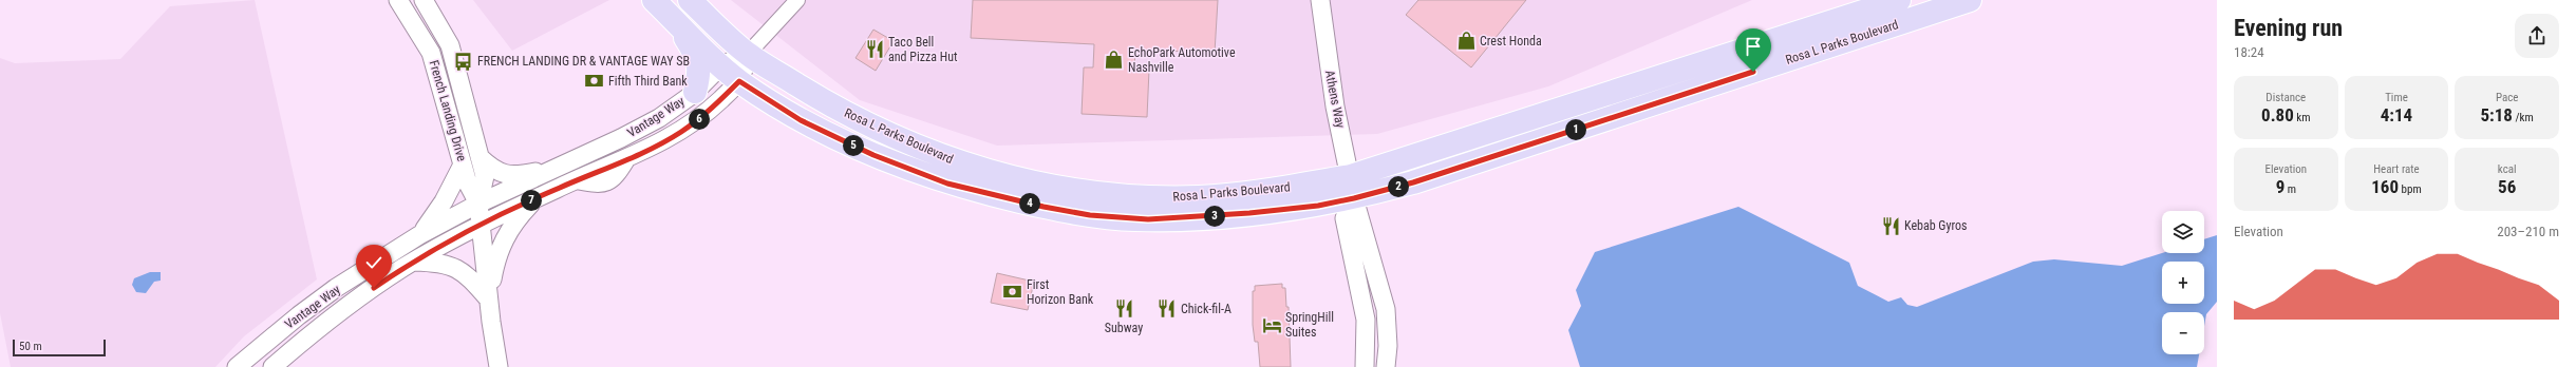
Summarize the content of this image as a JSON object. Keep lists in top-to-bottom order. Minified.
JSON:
{"streets":{"main road":["Rosa L Parks Boulevard"],"street":["Athens Way","French Landing Drive","Vantage Way"]},"crossings":[["Rosa L Parks Boulevard","Athens Way"],["Rosa L Parks Boulevard","Vantage Way"],["French Landing Drive","Vantage Way"]],"places":{"shop":["Crest Honda","EchoPark Automotive Nashville"],"restaurant":["Taco Bell and Pizza Hut","Kebab Gyros","Subway","Chick-fil-A"],"bus stop":["FRENCH LANDING DR & VANTAGE WAY SB"],"bank":["Fifth Third Bank","First Horizon Bank"],"hotel":["SpringHill Suites"]},"scale_bar":"50 m","page":{"heading":["Evening run","18:24"],"stats":[["Distance","0.80 km"],["Time","4:14"],["Pace","5:18 /km"],["Elevation","9 m"],["Heart rate","160 bpm"],["kcal","56"]],"pins":["6","1","5","2","7","4","3"],"map_buttons":["+","−"],"chart":["Elevation","203–210 m"],"scale":"50 m"}}
